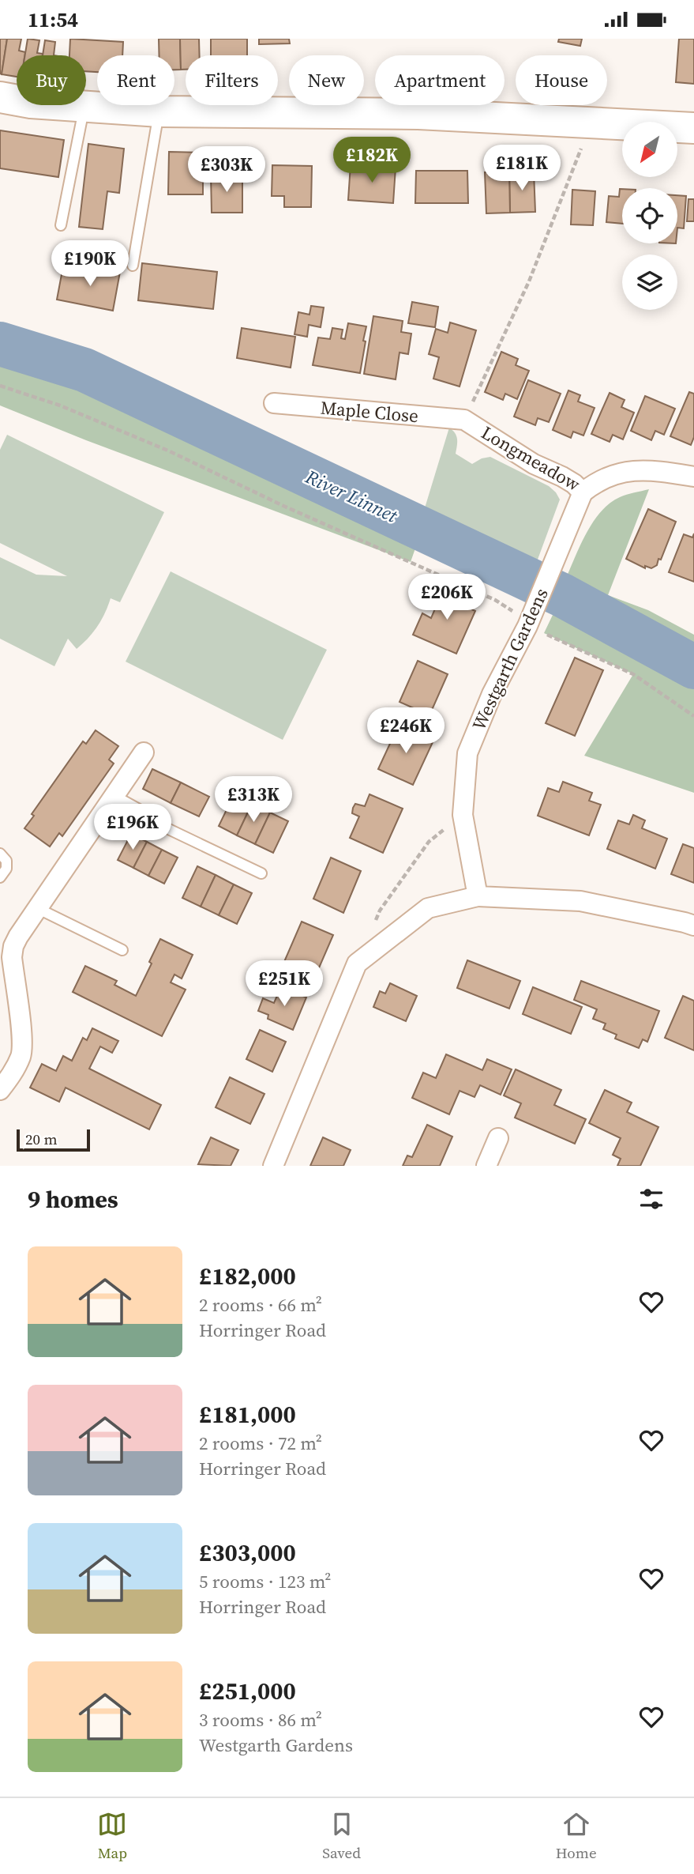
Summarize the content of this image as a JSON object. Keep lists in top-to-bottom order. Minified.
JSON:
{"streets":{"street":["Maple Close","Longmeadow","Westgarth Gardens"]},"crossings":[["Maple Close","Longmeadow"],["Longmeadow","Westgarth Gardens"]],"water":["River Linnet"],"scale_bar":"20 m","north":"bottom left","page":{"status":"11:54","chip":["Buy","Rent","Filters","New","Apartment","House"],"price":["£182K","£181K","£303K","£190K","£206K","£246K","£313K","£196K","£251K"],"scale":"20 m","heading":"9 homes","list":[{"name":"£182,000","note":"2 rooms · 66 m² · Horringer Road"},{"name":"£181,000","note":"2 rooms · 72 m² · Horringer Road"},{"name":"£303,000","note":"5 rooms · 123 m² · Horringer Road"},{"name":"£251,000","note":"3 rooms · 86 m² · Westgarth Gardens"}],"tabs":["Map","Saved","Home"]}}
